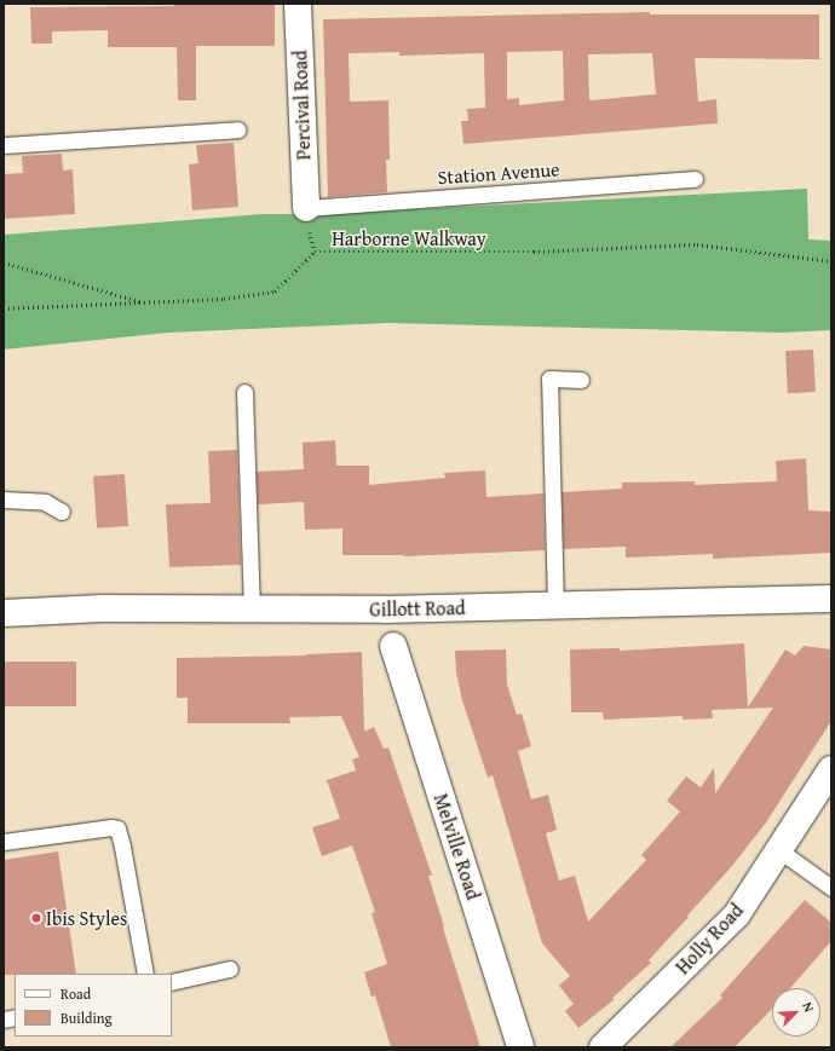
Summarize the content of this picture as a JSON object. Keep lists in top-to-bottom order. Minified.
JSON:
{"streets":{"street":["Percival Road","Gillott Road","Melville Road","Holly Road"],"lane":["Station Avenue"],"path":["Harborne Walkway"]},"crossings":[["Percival Road","Station Avenue"]],"places":["Ibis Styles"],"legend":["Road","Building"],"north":"top right"}
